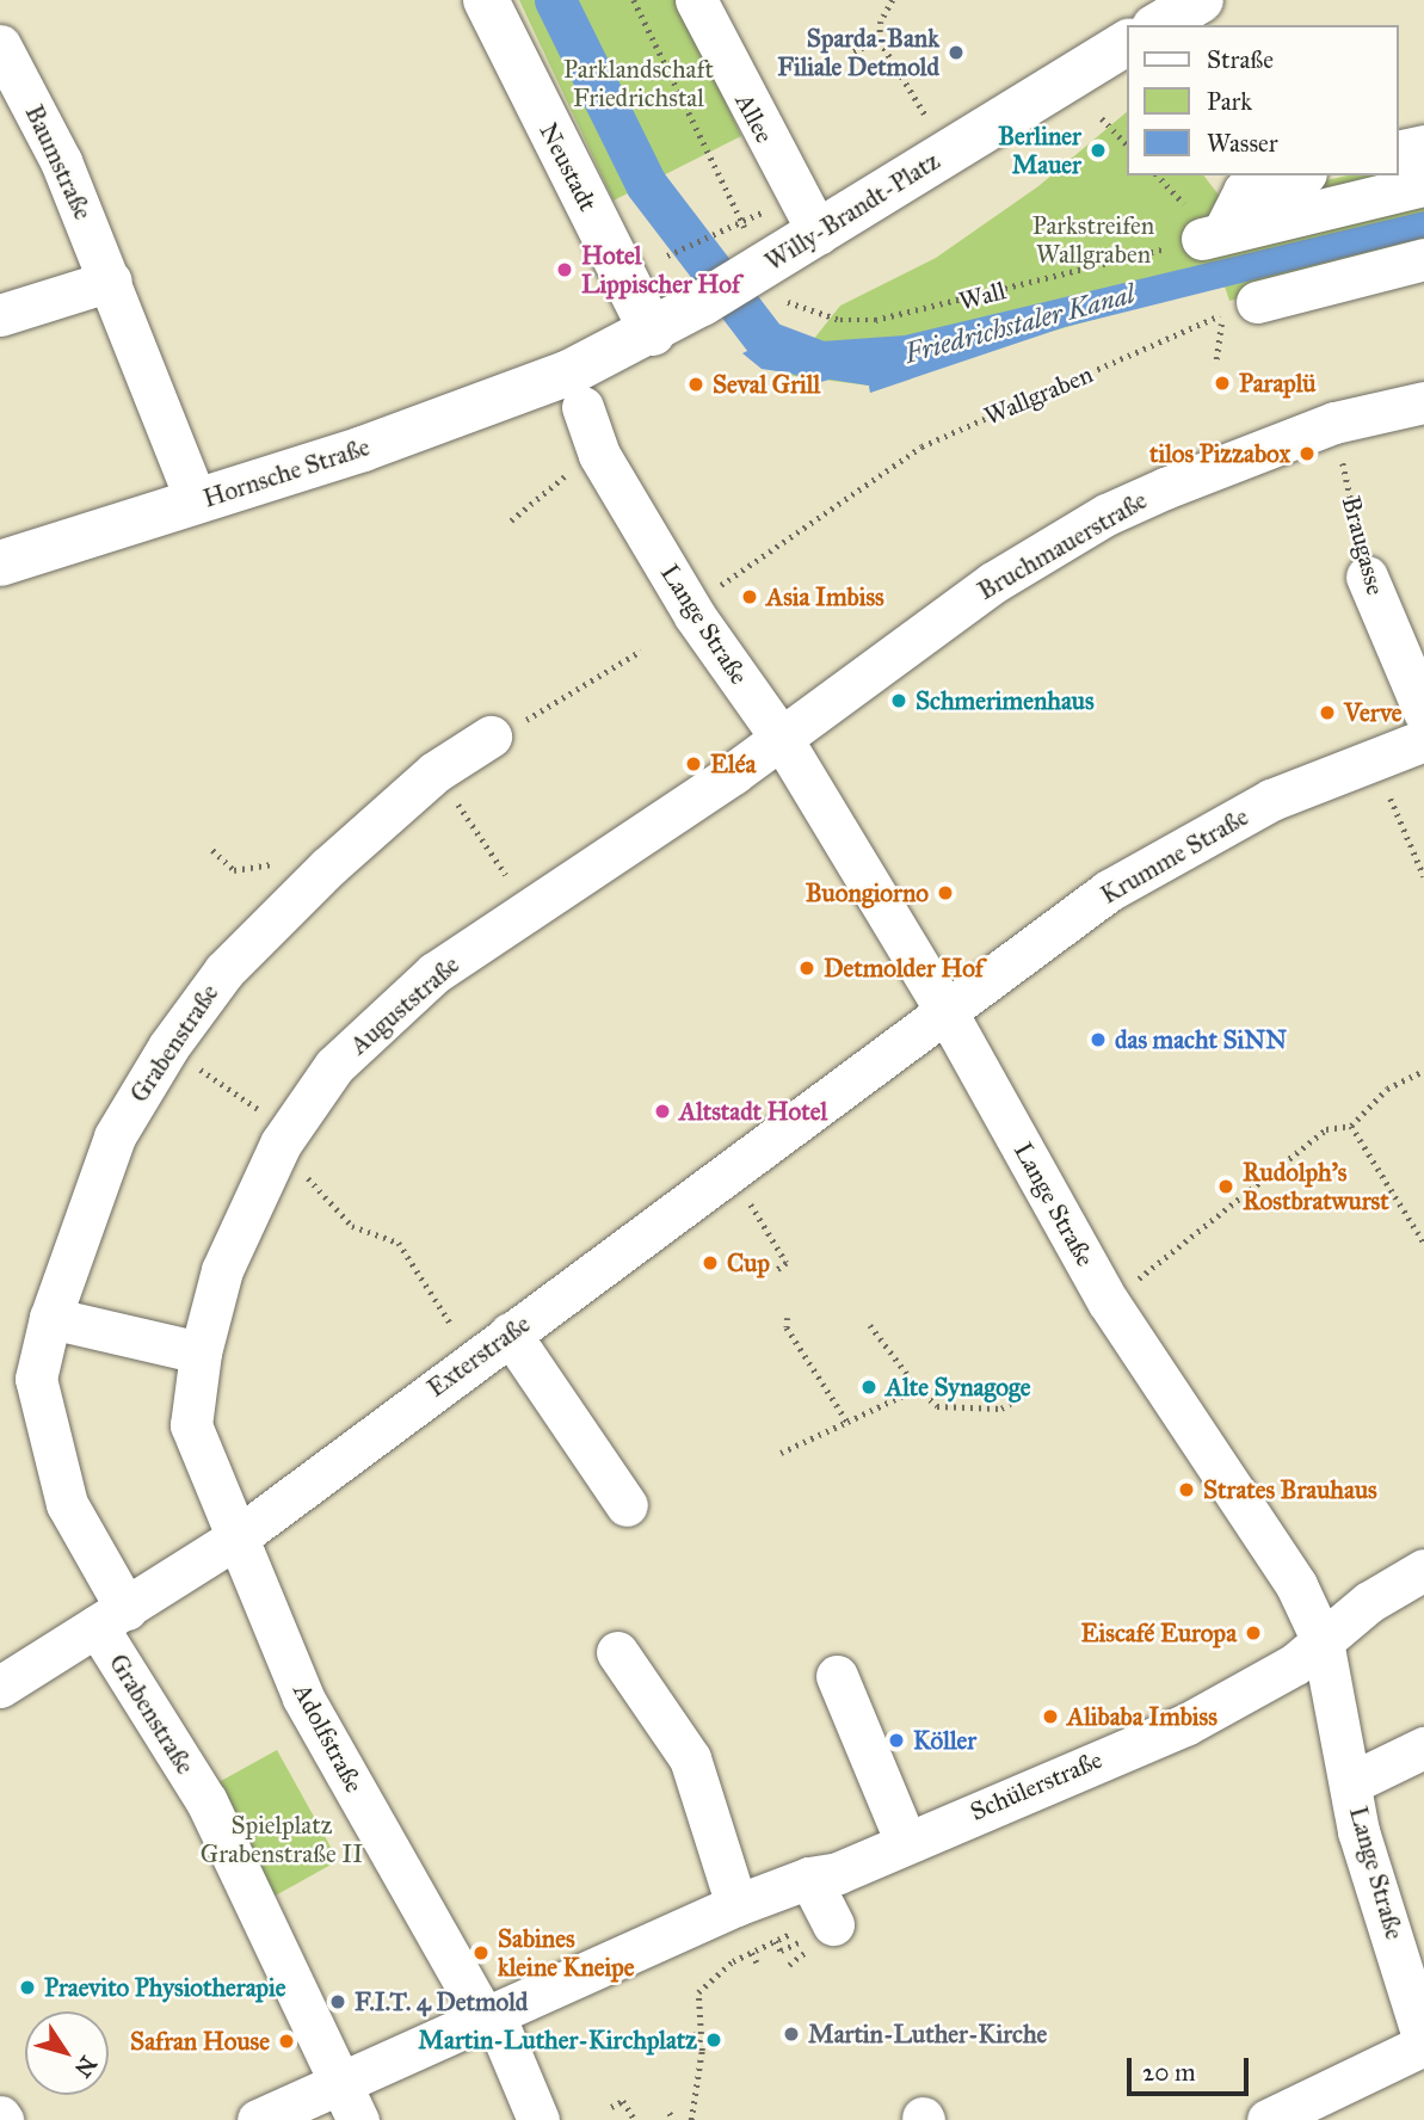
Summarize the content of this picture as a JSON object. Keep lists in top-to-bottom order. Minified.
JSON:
{"streets":{"main road":["Neustadt","Willy-Brandt-Platz","Hornsche Straße"],"street":["Allee","Baumstraße","Bruchmauerstraße","Braugasse","Lange Straße","Krumme Straße","Auguststraße","Grabenstraße","Exterstraße","Adolfstraße","Schülerstraße"],"path":["Wall","Wallgraben"]},"crossings":[["Allee","Willy-Brandt-Platz"],["Baumstraße","Hornsche Straße"],["Neustadt","Willy-Brandt-Platz"],["Willy-Brandt-Platz","Hornsche Straße"],["Willy-Brandt-Platz","Lange Straße"],["Wallgraben","Lange Straße"],["Hornsche Straße","Lange Straße"],["Bruchmauerstraße","Braugasse"],["Bruchmauerstraße","Lange Straße"],["Bruchmauerstraße","Auguststraße"],["Lange Straße","Krumme Straße"],["Lange Straße","Auguststraße"],["Lange Straße","Exterstraße"],["Lange Straße","Schülerstraße"],["Krumme Straße","Exterstraße"],["Auguststraße","Exterstraße"],["Auguststraße","Adolfstraße"],["Grabenstraße","Exterstraße"],["Grabenstraße","Schülerstraße"],["Exterstraße","Adolfstraße"],["Adolfstraße","Schülerstraße"]],"water":["Friedrichstaler Kanal"],"parks":["Parklandschaft Friedrichstal","Parkstreifen Wallgraben","Spielplatz Grabenstraße II"],"places":["Sparda-Bank Filiale Detmold","Berliner Mauer","Hotel Lippischer Hof","Paraplü","Seval Grill","tilos Pizzabox","Asia Imbiss","Schmerimenhaus","Verve","Eléa","Buongiorno","Detmolder Hof","das macht SiNN","Altstadt Hotel","Rudolph's Rostbratwurst","Cup","Alte Synagoge","Strates Brauhaus","Eiscafé Europa","Alibaba Imbiss","Köller","Sabines kleine Kneipe","Praevito Physiotherapie","F.I.T. 4 Detmold","Martin-Luther-Kirche","Martin-Luther-Kirchplatz","Safran House"],"legend":["Straße","Park","Wasser"],"scale_bar":"20 m","north":"bottom right"}
